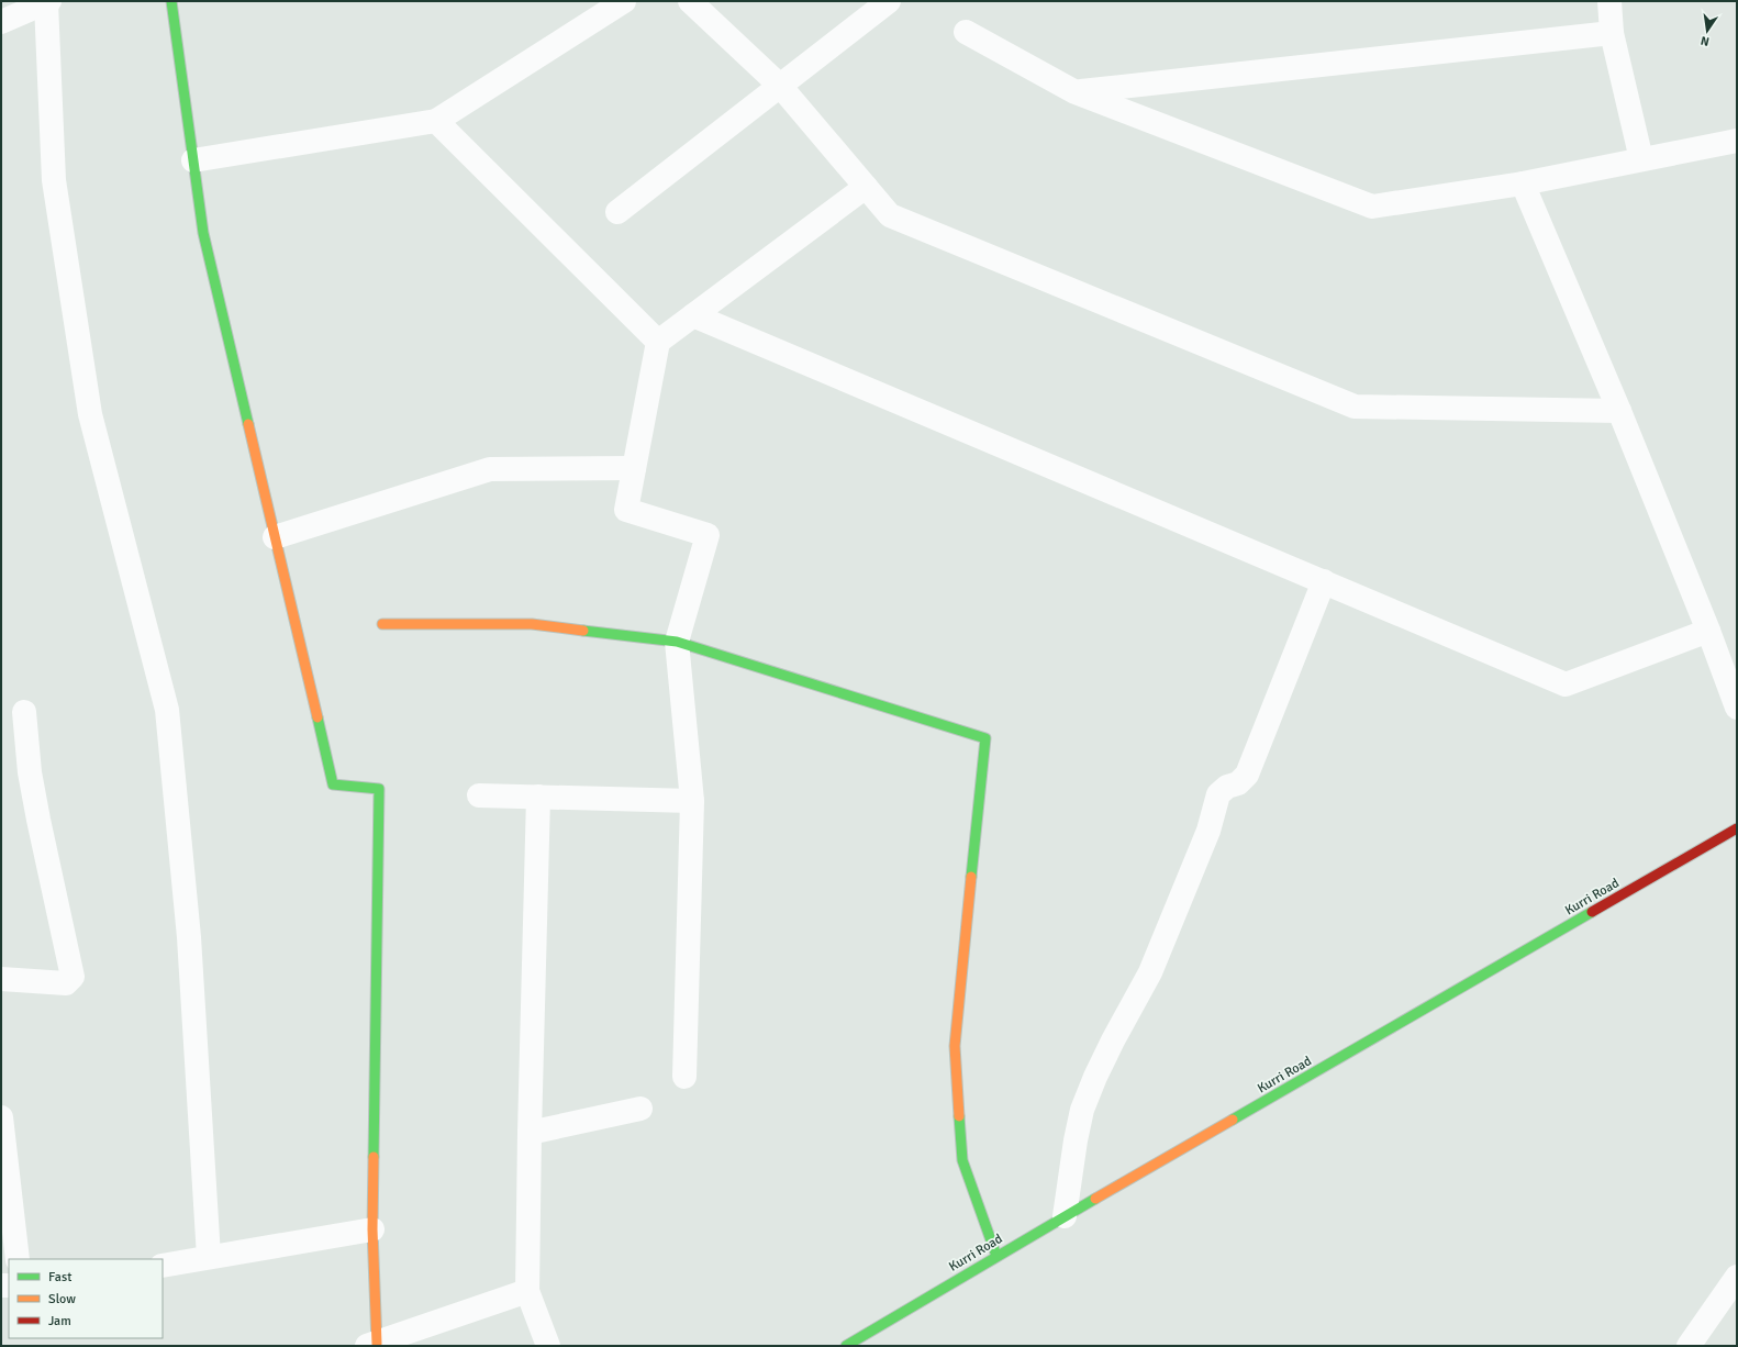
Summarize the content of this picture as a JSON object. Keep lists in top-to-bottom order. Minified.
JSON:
{"streets":{"street":["Kurri Road"]},"legend":["Fast","Slow","Jam"],"north":"bottom"}
